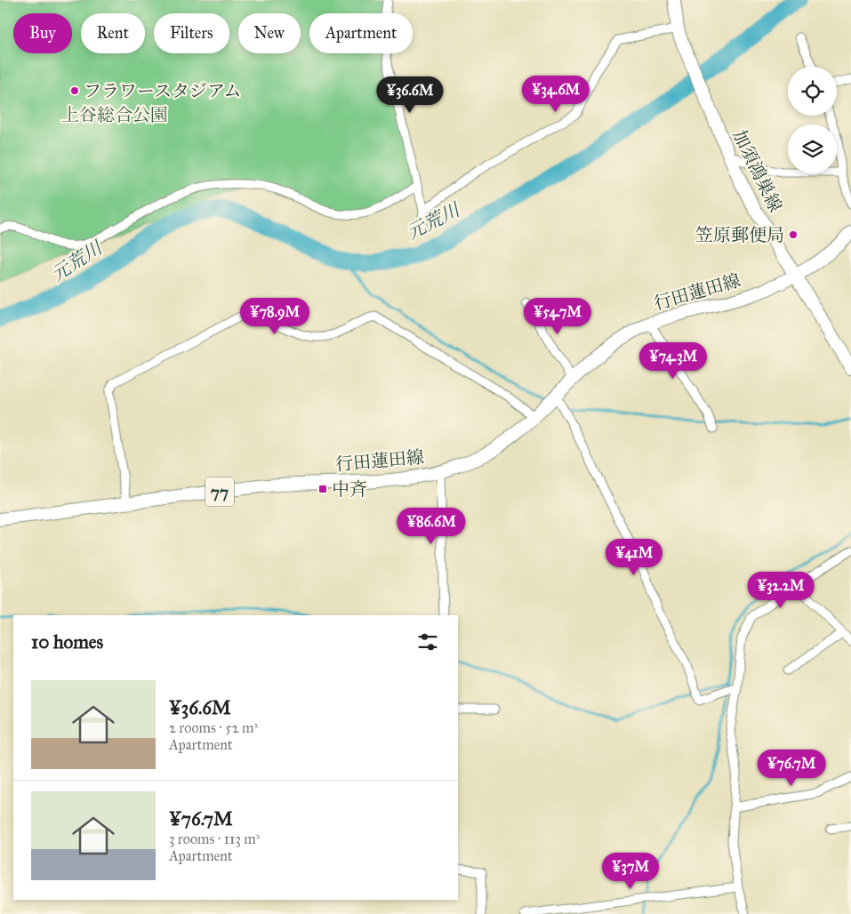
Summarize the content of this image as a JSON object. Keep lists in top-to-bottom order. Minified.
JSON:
{"streets":{"main road":["加須鴻巣線","行田蓮田線","77"]},"crossings":[["加須鴻巣線","行田蓮田線"]],"water":["元荒川"],"parks":["上谷総合公園"],"places":{"other":["フラワースタジアム","笠原郵便局"],"transit":["中斉"]},"page":{"chip":["Buy","Rent","Filters","New","Apartment"],"price":["¥34.6M","¥36.6M","¥78.9M","¥54.7M","¥74.3M","¥86.6M","¥41M","¥32.2M","¥76.7M","¥37M"],"heading":"10 homes","list":[{"name":"¥36.6M","note":"2 rooms · 52 m² · Apartment"},{"name":"¥76.7M","note":"3 rooms · 113 m² · Apartment"}]}}
